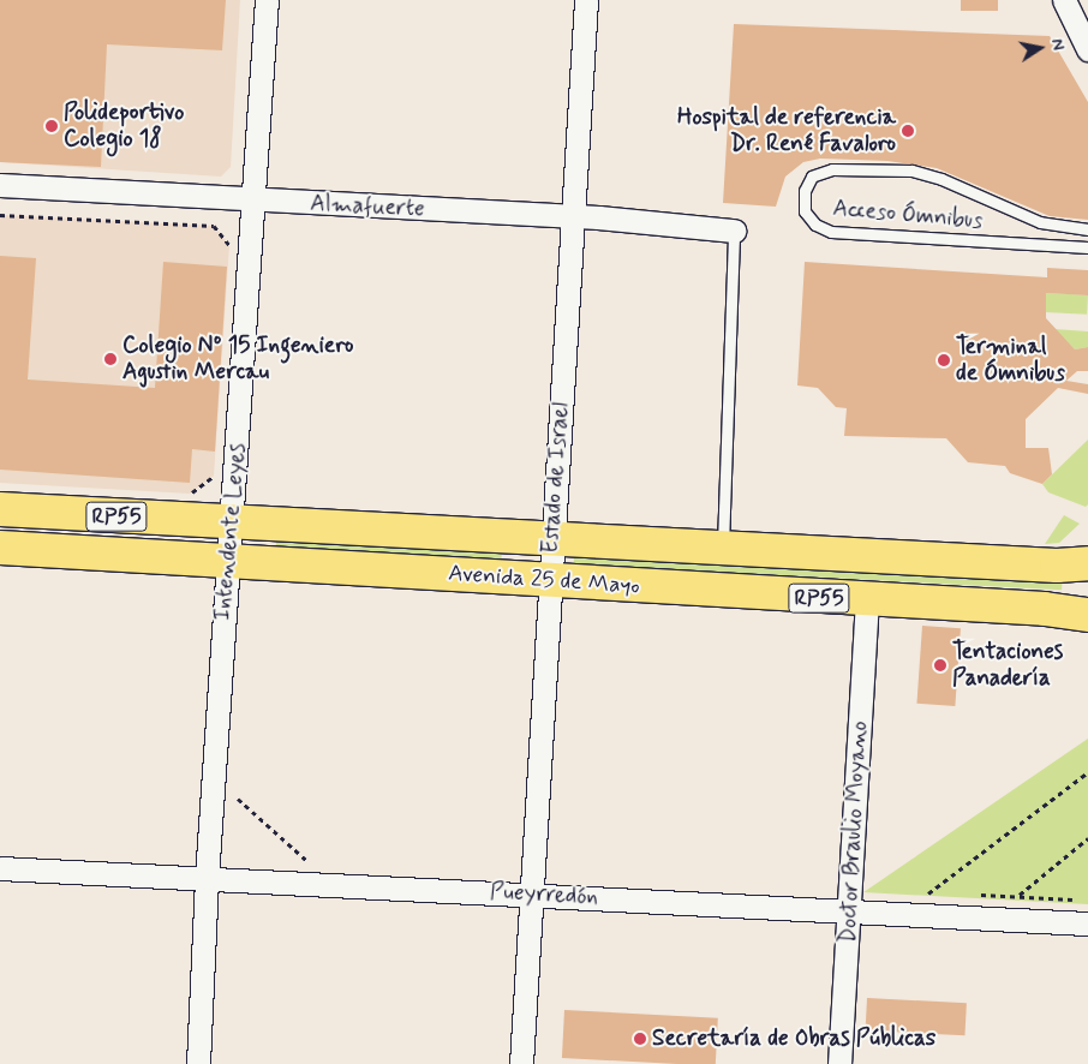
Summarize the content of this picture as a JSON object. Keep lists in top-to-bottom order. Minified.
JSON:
{"streets":{"main road":["RP55","Avenida 25 de Mayo"],"street":["Almafuerte","Estado de Israel","Intendente Leyes","Doctor Braulio Moyano","Pueyrredón"],"lane":["Acceso Ómnibus"]},"crossings":[["Almafuerte","Estado de Israel"],["Almafuerte","Intendente Leyes"],["Estado de Israel","Avenida 25 de Mayo"],["Estado de Israel","Pueyrredón"],["Intendente Leyes","Avenida 25 de Mayo"],["Intendente Leyes","Pueyrredón"],["Avenida 25 de Mayo","Doctor Braulio Moyano"],["Doctor Braulio Moyano","Pueyrredón"]],"places":["Polideportivo Colegio 18","Hospital de referencia Dr. René Favaloro","Colegio Nº 15 Ingeniero Agustin Mercau","Terminal de Ómnibus","Tentaciones Panadería","Secretaría de Obras Públicas"],"north":"right"}
